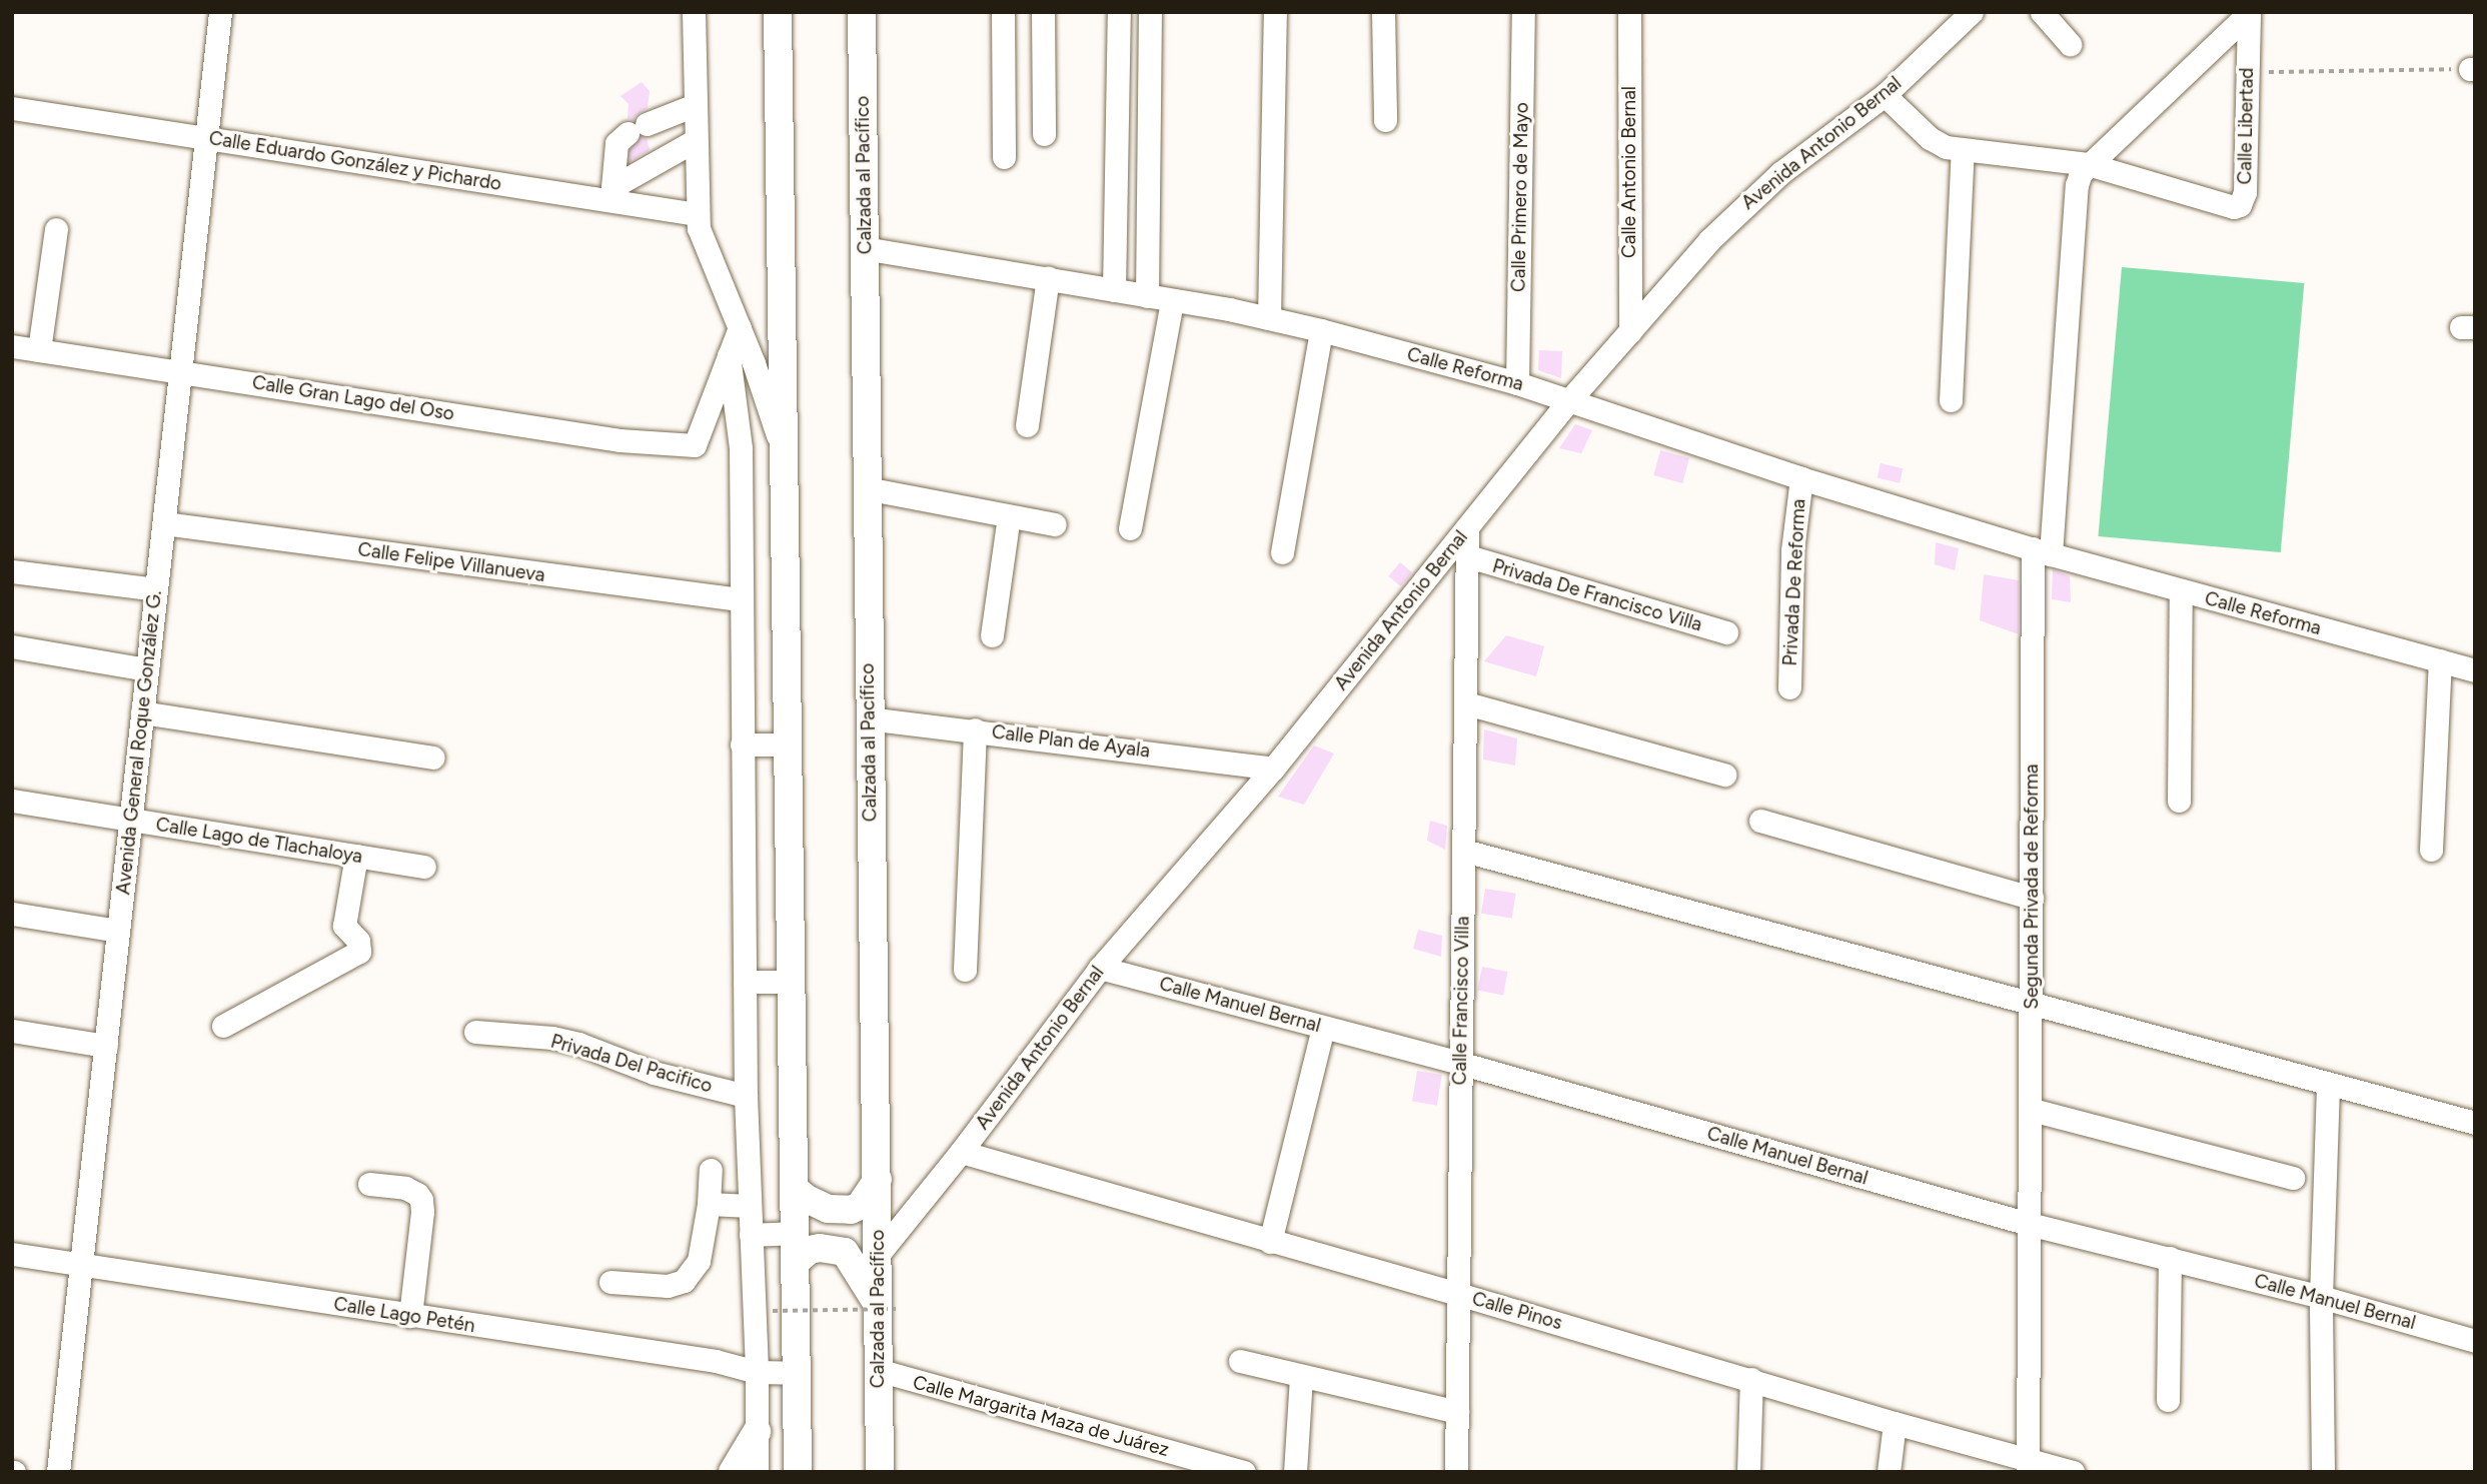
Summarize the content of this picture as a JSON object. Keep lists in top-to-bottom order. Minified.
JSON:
{"streets":{"main road":["Calzada al Pacífico"],"street":["Calle Libertad","Avenida Antonio Bernal","Calle Eduardo González y Pichardo","Calle Antonio Bernal","Calle Primero de Mayo","Calle Reforma","Calle Gran Lago del Oso","Calle Felipe Villanueva","Privada De Reforma","Privada De Francisco Villa","Calle Plan de Ayala","Avenida General Roque González G.","Calle Lago de Tlachaloya","Segunda Privada de Reforma","Calle Francisco Villa","Calle Manuel Bernal","Privada Del Pacifico","Calle Pinos","Calle Lago Petén","Calle Margarita Maza de Juárez"]},"crossings":[["Calle Libertad","Avenida Antonio Bernal"],["Avenida Antonio Bernal","Calle Antonio Bernal"],["Avenida Antonio Bernal","Calzada al Pacífico"],["Avenida Antonio Bernal","Calle Reforma"],["Avenida Antonio Bernal","Calle Plan de Ayala"],["Avenida Antonio Bernal","Calle Francisco Villa"],["Avenida Antonio Bernal","Calle Manuel Bernal"],["Avenida Antonio Bernal","Calle Pinos"],["Calle Eduardo González y Pichardo","Avenida General Roque González G."],["Calzada al Pacífico","Calle Reforma"],["Calzada al Pacífico","Calle Plan de Ayala"],["Calzada al Pacífico","Calle Margarita Maza de Juárez"],["Calle Primero de Mayo","Calle Reforma"],["Calle Reforma","Privada De Reforma"],["Calle Reforma","Segunda Privada de Reforma"],["Calle Gran Lago del Oso","Avenida General Roque González G."],["Calle Felipe Villanueva","Avenida General Roque González G."],["Privada De Francisco Villa","Calle Francisco Villa"],["Avenida General Roque González G.","Calle Lago de Tlachaloya"],["Avenida General Roque González G.","Calle Lago Petén"],["Segunda Privada de Reforma","Calle Manuel Bernal"],["Calle Francisco Villa","Calle Manuel Bernal"],["Calle Francisco Villa","Calle Pinos"]]}
